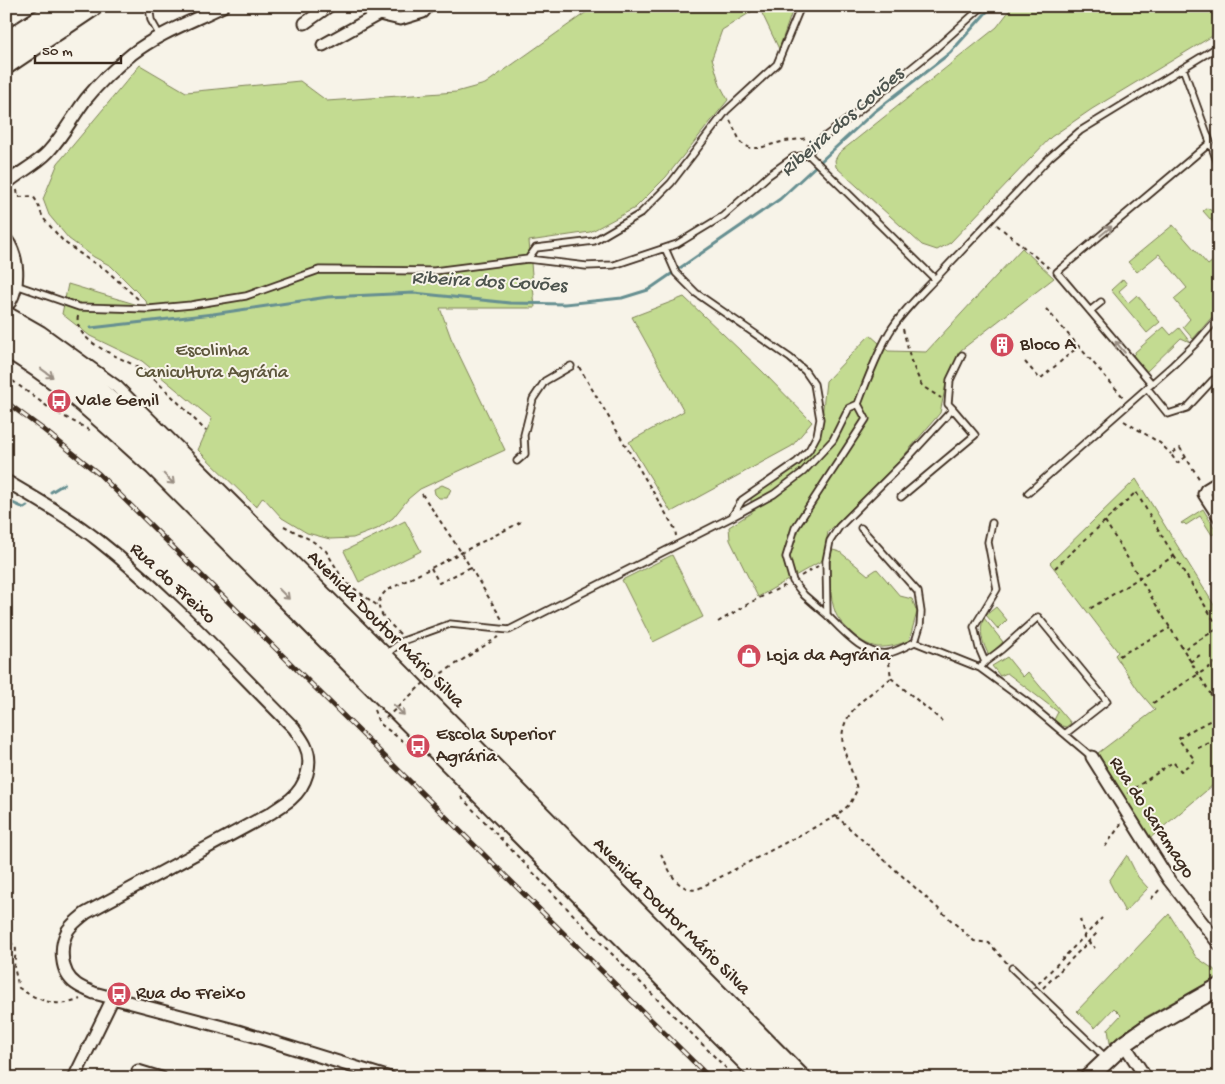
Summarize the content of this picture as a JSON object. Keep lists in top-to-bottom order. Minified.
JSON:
{"streets":{"street":["Rua do Freixo","Avenida Doutor Mário Silva","Rua do Saramago"]},"water":["Ribeira dos Covões"],"parks":["Escolinha Canicultura Agrária"],"places":{"building":["Bloco A"],"bus stop":["Vale Gemil","Escola Superior Agrária","Rua do Freixo"],"shop":["Loja da Agrária"]},"scale_bar":"50 m"}
